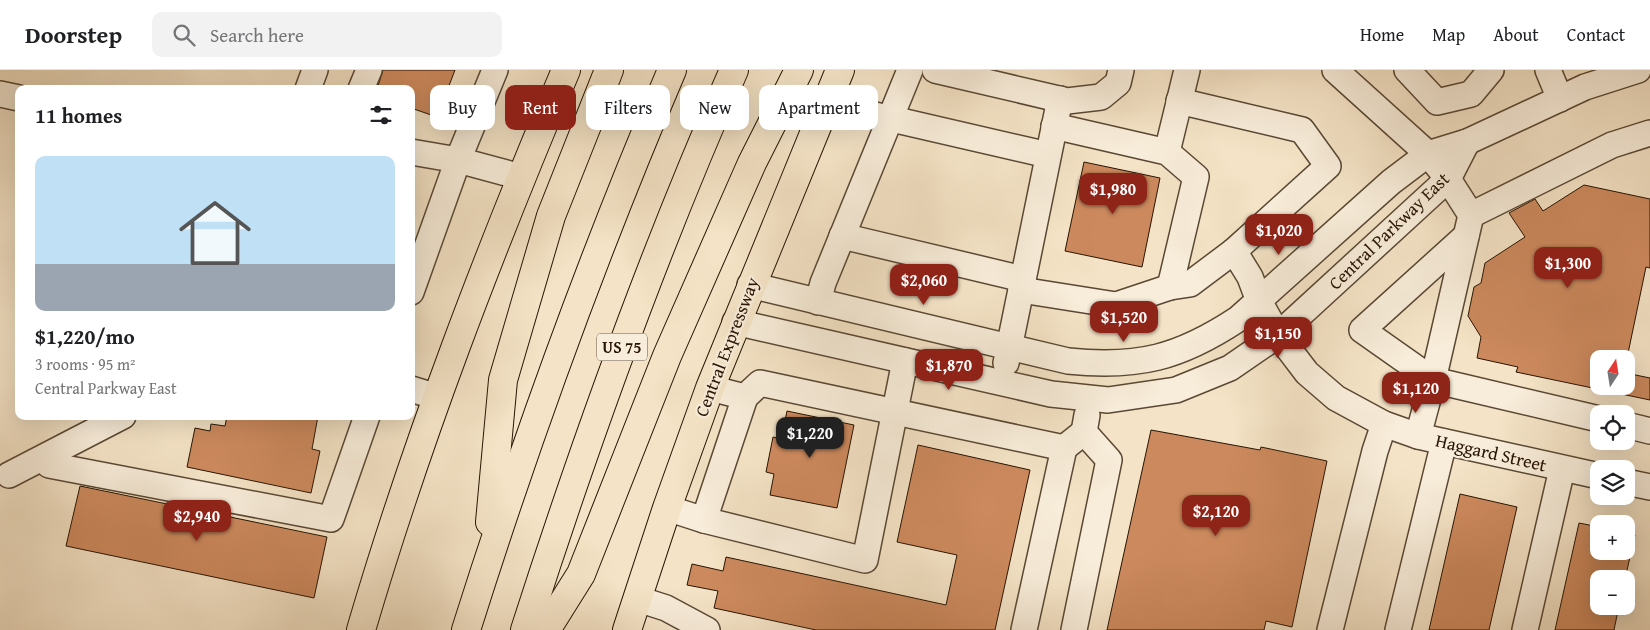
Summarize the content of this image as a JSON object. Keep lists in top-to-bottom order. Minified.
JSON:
{"streets":{"main road":["US 75","Central Expressway"],"street":["Central Parkway East","Haggard Street"]},"crossings":[["Central Parkway East","Central Expressway"],["Central Parkway East","Haggard Street"]],"north":"top","page":{"header":"Doorstep","search":"Search here","nav":["Home","Map","About","Contact"],"chip":["Buy","Rent","Filters","New","Apartment"],"heading":"11 homes","list":[{"name":"$1,220/mo","note":"3 rooms · 95 m² · Central Parkway East"}],"price":["$1,980","$1,020","$1,300","$2,060","$1,520","$1,150","$1,870","$1,120","$1,220","$2,120","$2,940"],"map_buttons":["+","−"]}}
